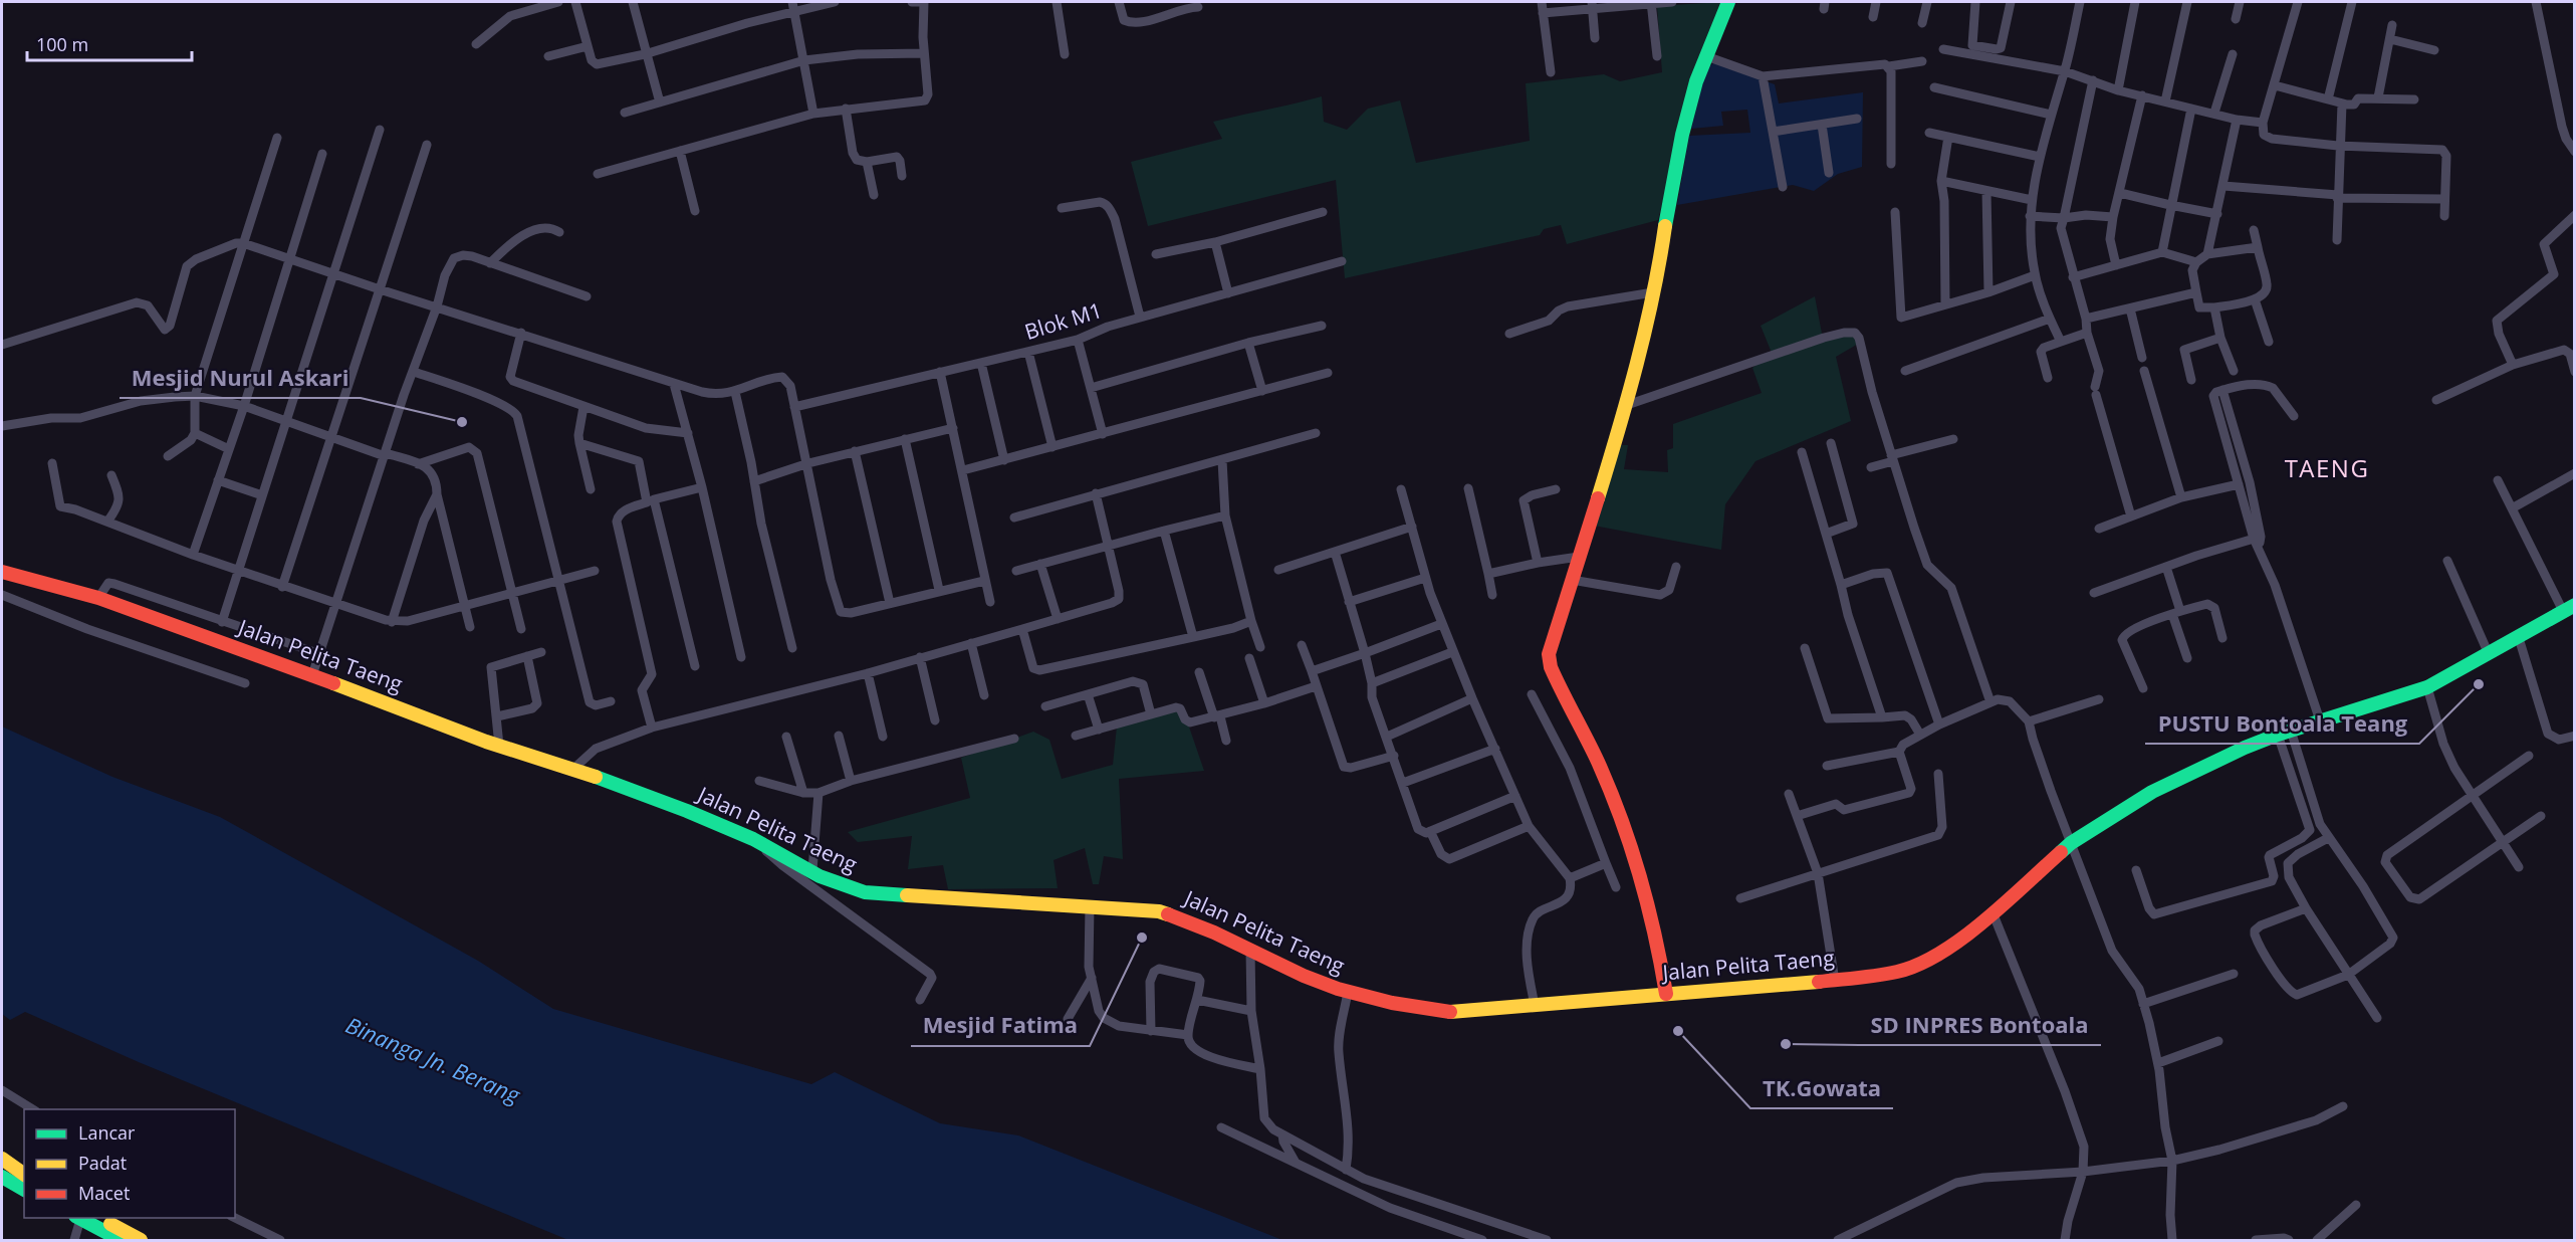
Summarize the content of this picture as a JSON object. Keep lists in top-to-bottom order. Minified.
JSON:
{"streets":{"main road":["Jalan Pelita Taeng"],"street":["Blok M1"]},"districts":["TAENG"],"water":["Binanga Jn. Berang"],"places":["Mesjid Nurul Askari","PUSTU Bontoala Teang","Mesjid Fatima","TK.Gowata","SD INPRES Bontoala"],"legend":["Lancar","Padat","Macet"],"scale_bar":"100 m"}
